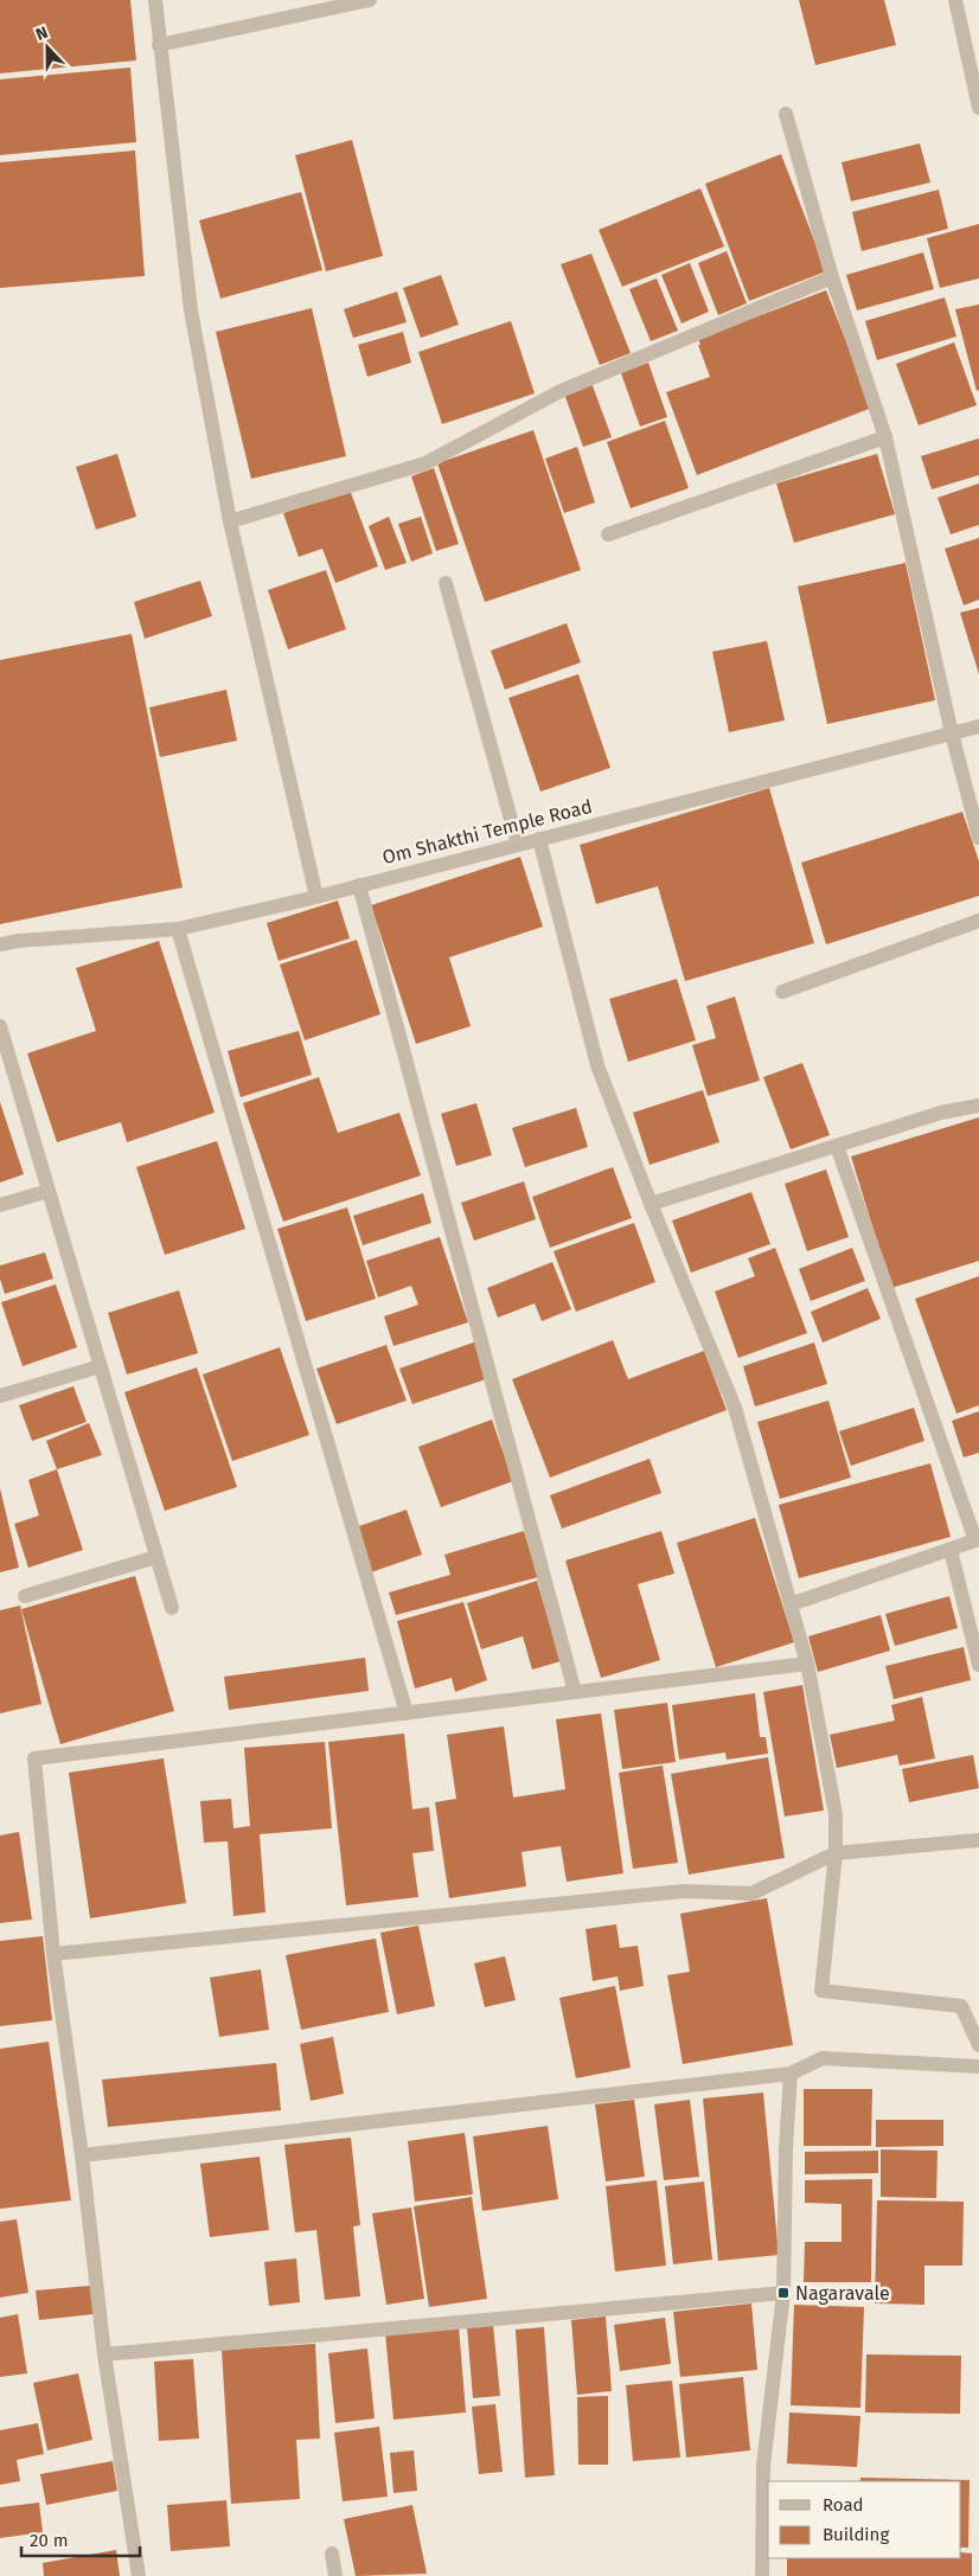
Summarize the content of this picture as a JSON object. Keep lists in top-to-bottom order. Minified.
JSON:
{"streets":{"street":["Om Shakthi Temple Road"]},"places":{"transit":["Nagaravale"]},"legend":["Road","Building"],"scale_bar":"20 m","north":"top"}
